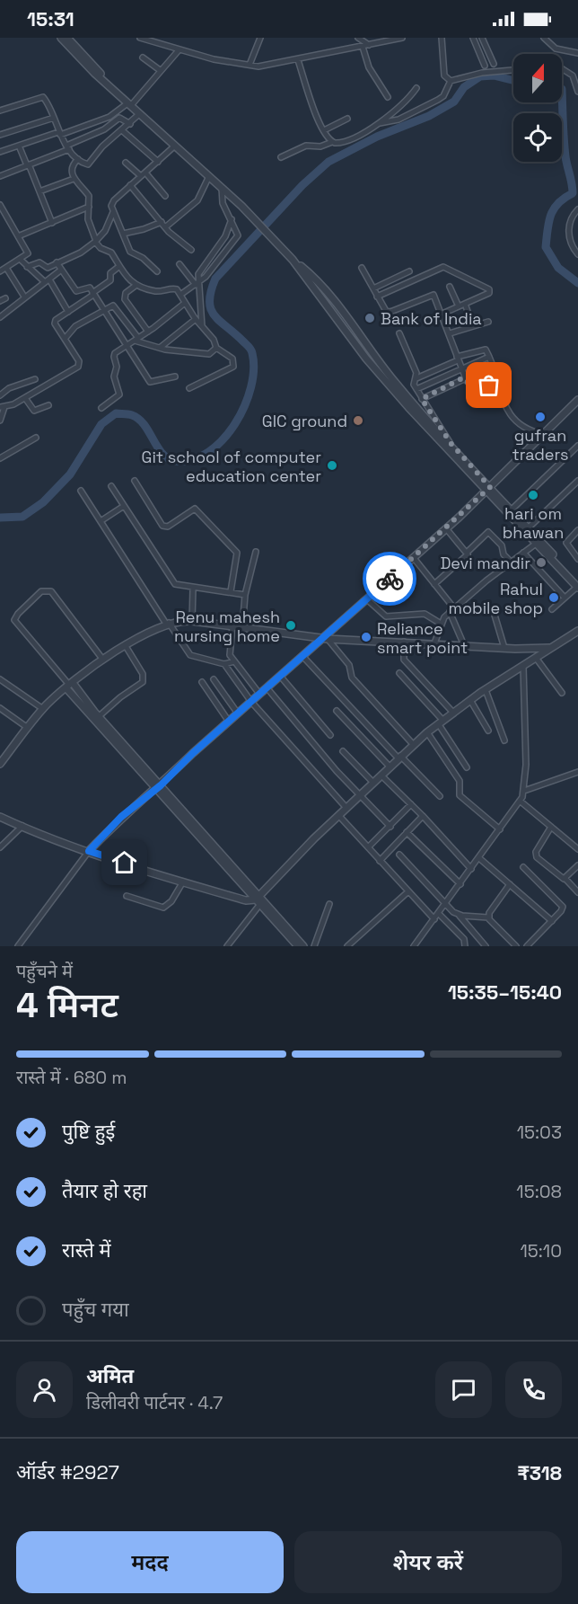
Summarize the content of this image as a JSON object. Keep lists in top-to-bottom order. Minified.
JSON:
{"places":["Bank of India","gufran traders","GIC ground","Git school of computer education center","hari om bhawan","Devi mandir","Rahul mobile shop","Renu mahesh nursing home","Reliance smart point"],"north":"top","page":{"status":"15:31","heading":["4 मिनट","पहुँचने में","15:35–15:40"],"panel":["अमित","डिलीवरी पार्टनर · 4.7","ऑर्डर #2927","₹318"],"bar":"रास्ते में · 680 m","list":[["पुष्टि हुई","15:03"],["तैयार हो रहा","15:08"],["रास्ते में","15:10"],"पहुँच गया"],"buttons":["मदद","शेयर करें"]}}
